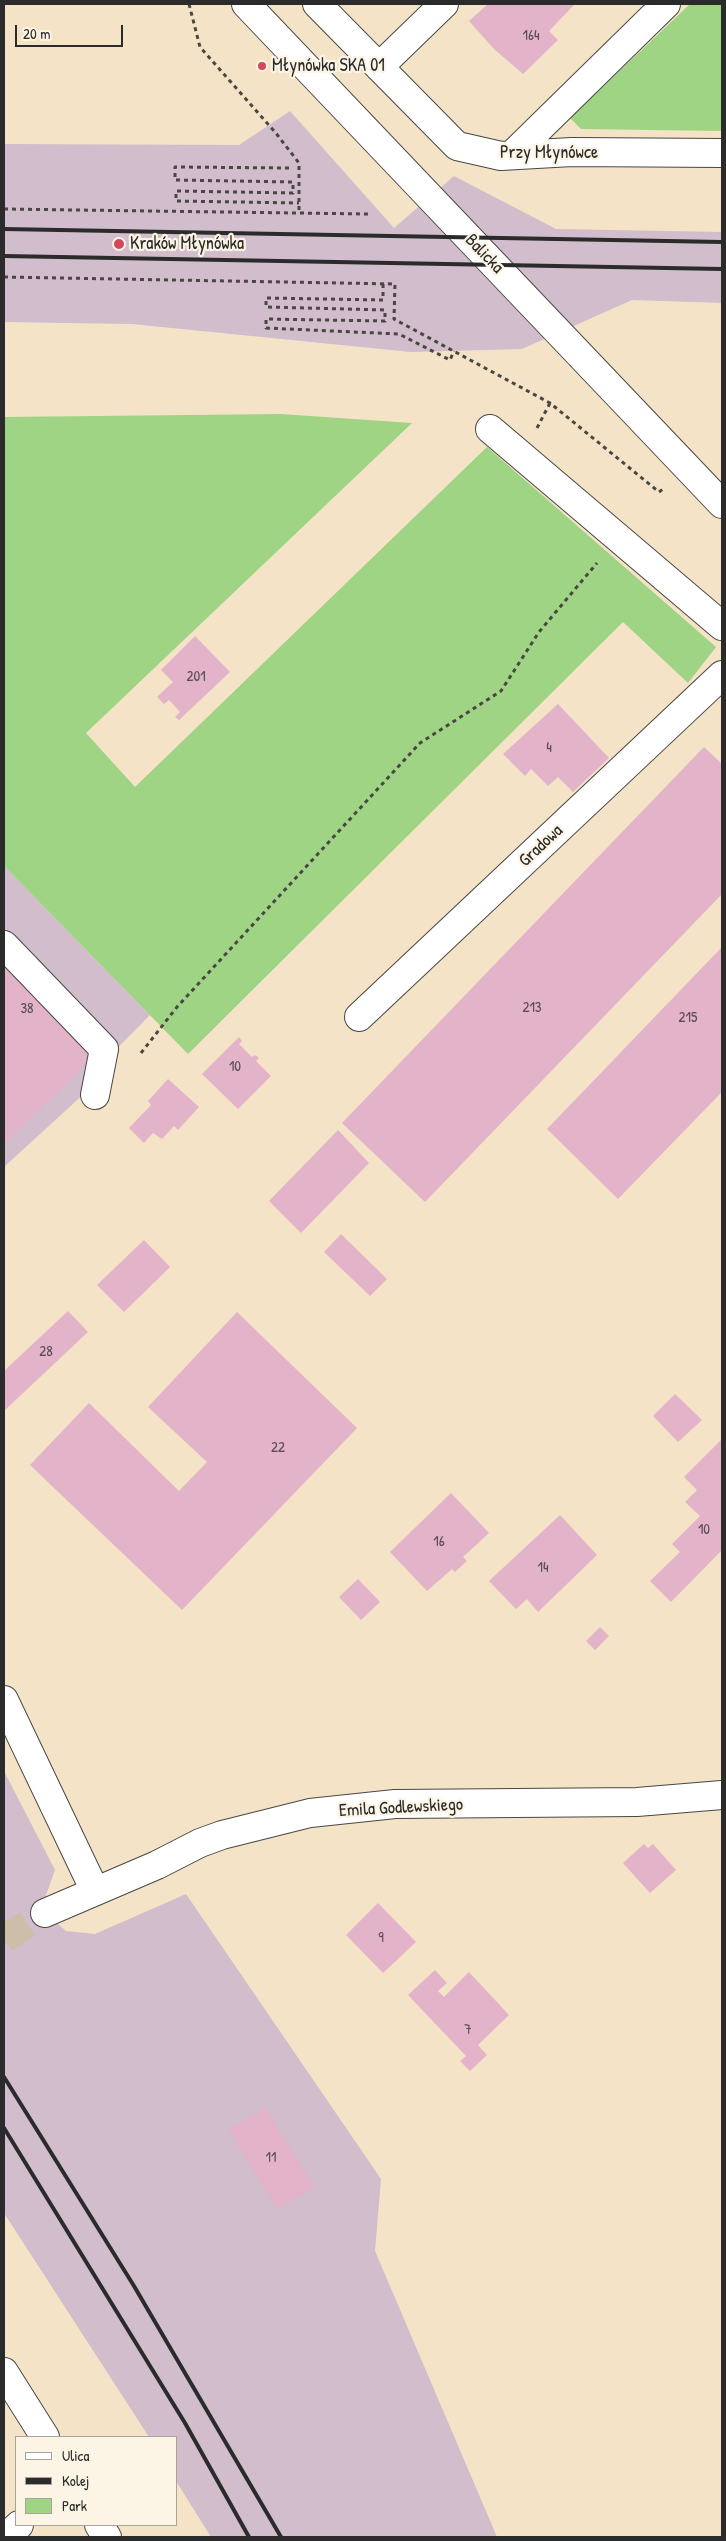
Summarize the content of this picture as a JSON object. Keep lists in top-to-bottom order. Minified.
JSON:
{"streets":{"street":["Przy Młynówce","Balicka","Gradowa","Emila Godlewskiego"]},"places":["Młynówka SKA 01","Kraków Młynówka"],"house_numbers":["164","201","4","213","38","215","10","28","22","10","16","14","9","7","11"],"legend":["Ulica","Kolej","Park"],"scale_bar":"20 m"}
